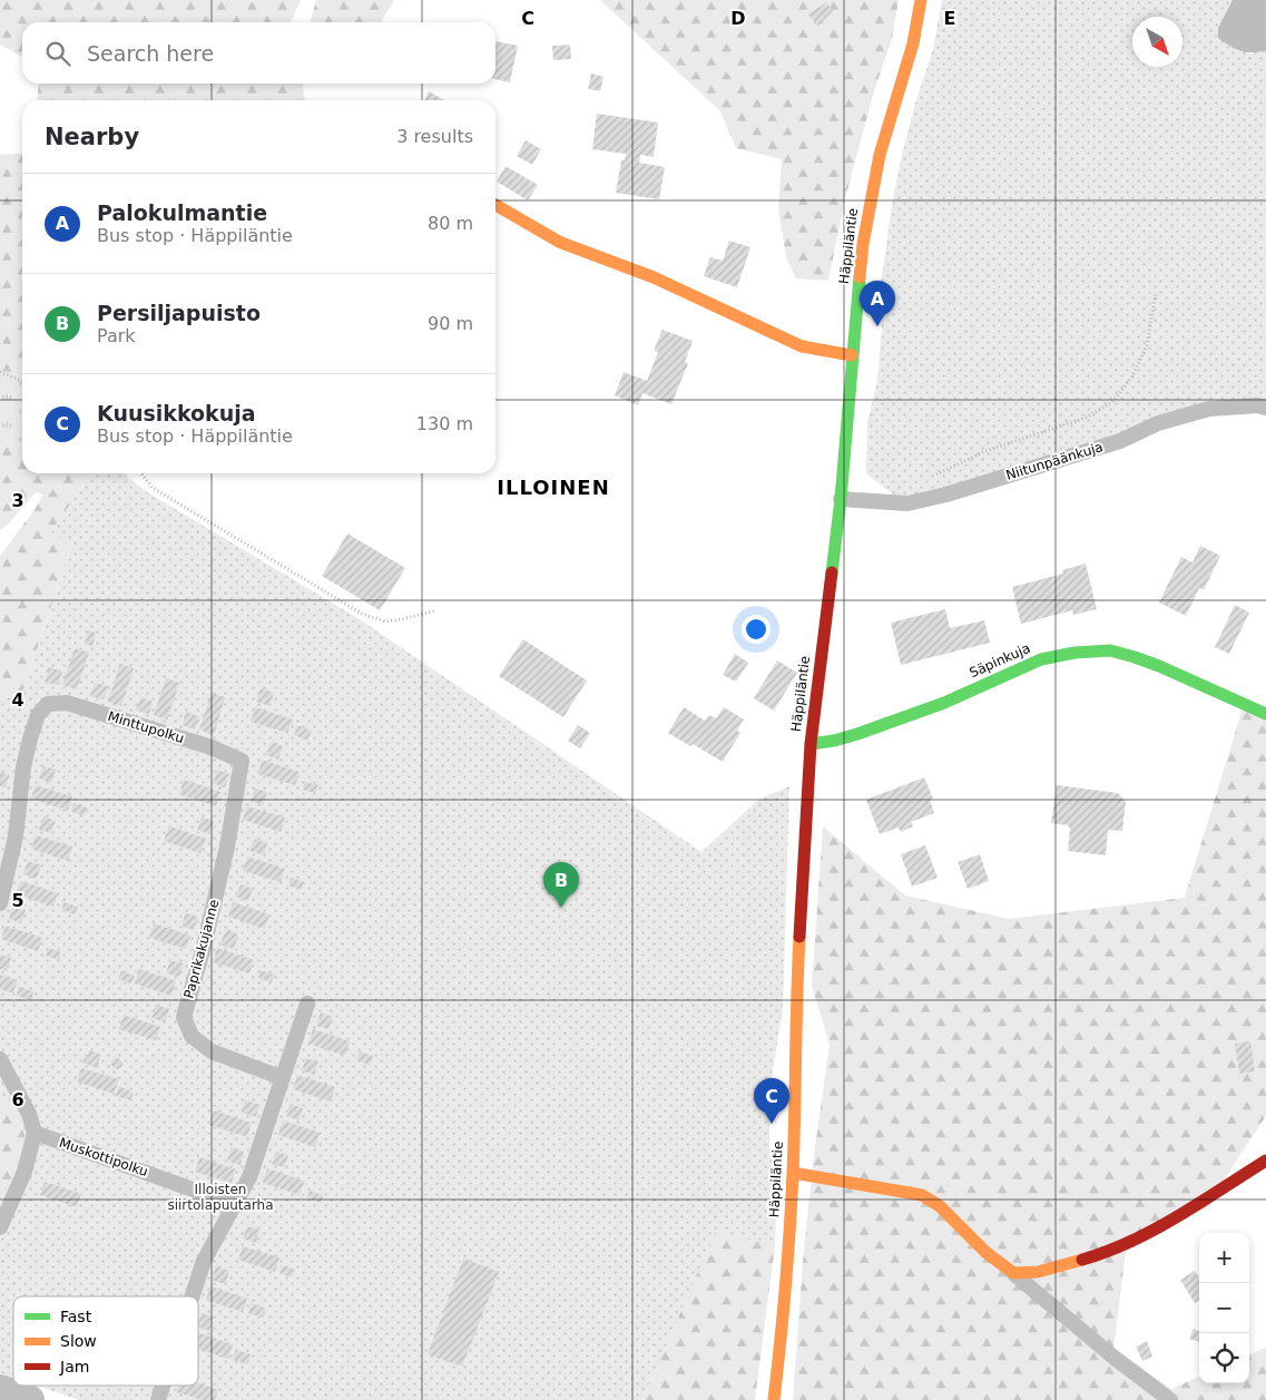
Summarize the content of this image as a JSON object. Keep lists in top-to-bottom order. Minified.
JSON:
{"streets":{"street":["Häppiläntie","Säpinkuja"],"lane":["Niitunpäänkuja","Minttupolku","Paprikakujanne","Muskottipolku"]},"crossings":[["Häppiläntie","Niitunpäänkuja"],["Häppiläntie","Säpinkuja"],["Minttupolku","Paprikakujanne"]],"districts":["ILLOINEN"],"parks":["Illoisten siirtolapuutarha"],"legend":["Fast","Slow","Jam"],"north":"bottom right","page":{"search":"Search here","heading":["Nearby","3 results"],"list":[{"mark":"A","name":"Palokulmantie","note":"Bus stop · Häppiläntie","value":"80 m"},{"mark":"B","name":"Persiljapuisto","note":"Park","value":"90 m"},{"mark":"C","name":"Kuusikkokuja","note":"Bus stop · Häppiläntie","value":"130 m"}],"pins":["A","B","C"],"map_buttons":["+","−"]},"grid":{"columns":["C","D","E"],"rows":["3","4","5","6"]}}
